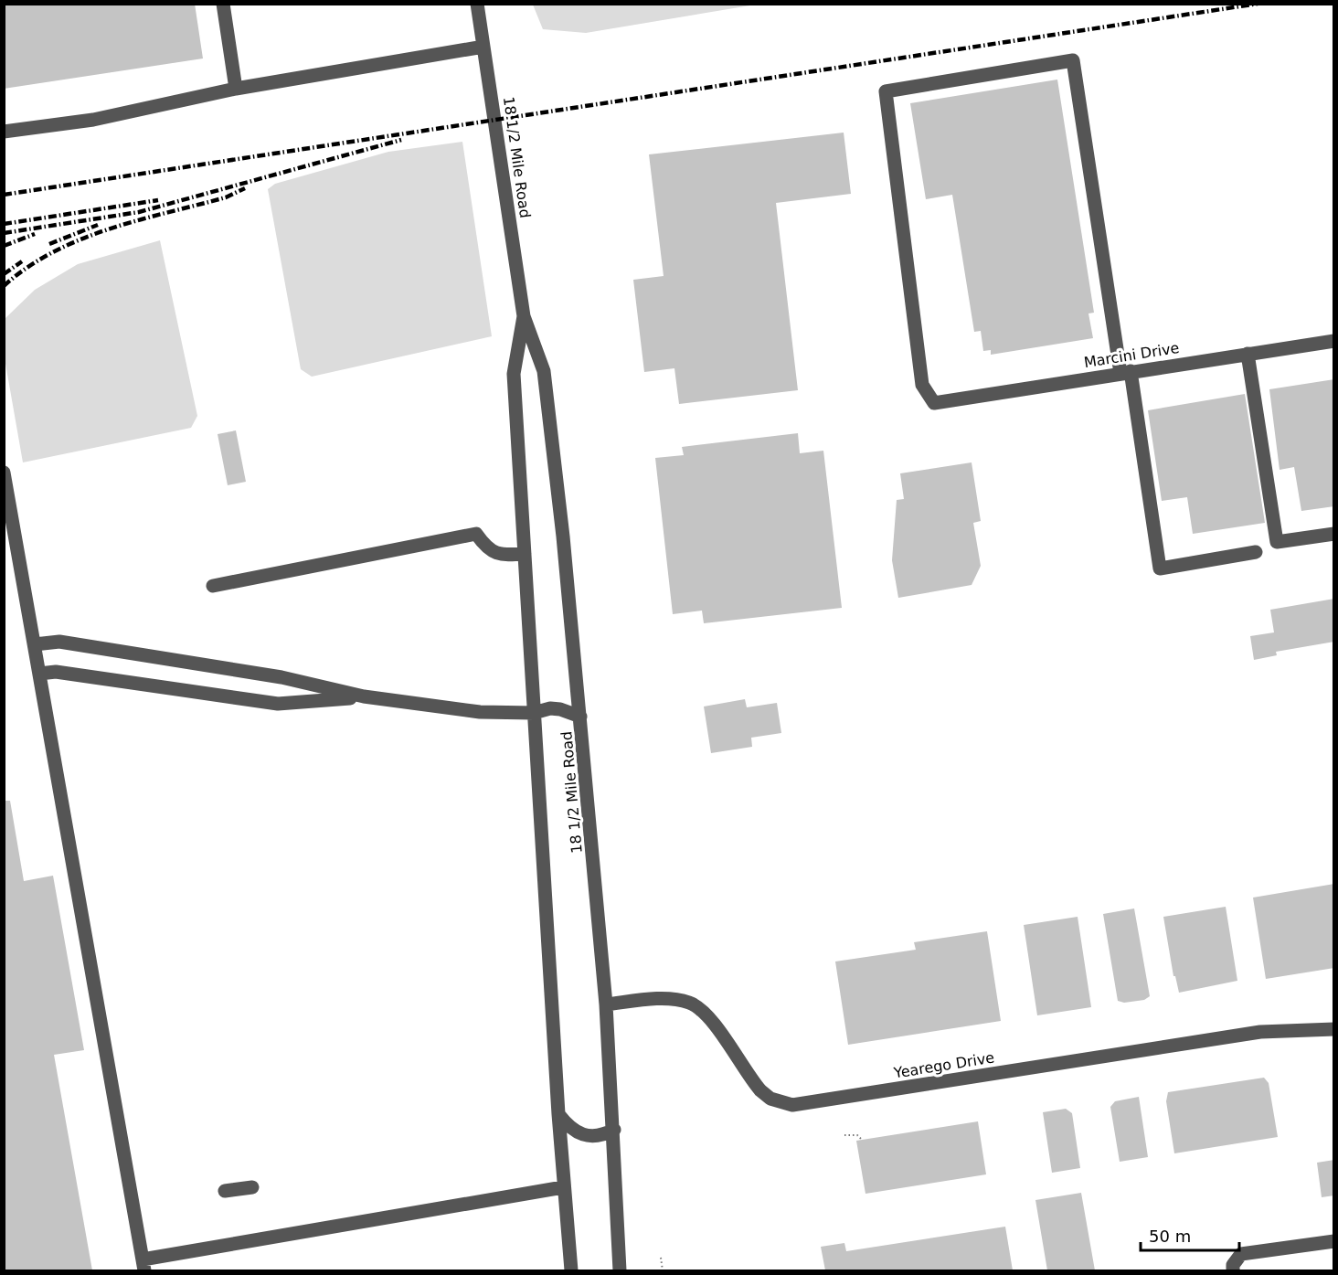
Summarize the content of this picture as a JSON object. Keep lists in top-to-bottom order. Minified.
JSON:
{"streets":{"street":["18 1/2 Mile Road","Marcini Drive","Yearego Drive"]},"crossings":[["18 1/2 Mile Road","Yearego Drive"]],"scale_bar":"50 m"}
